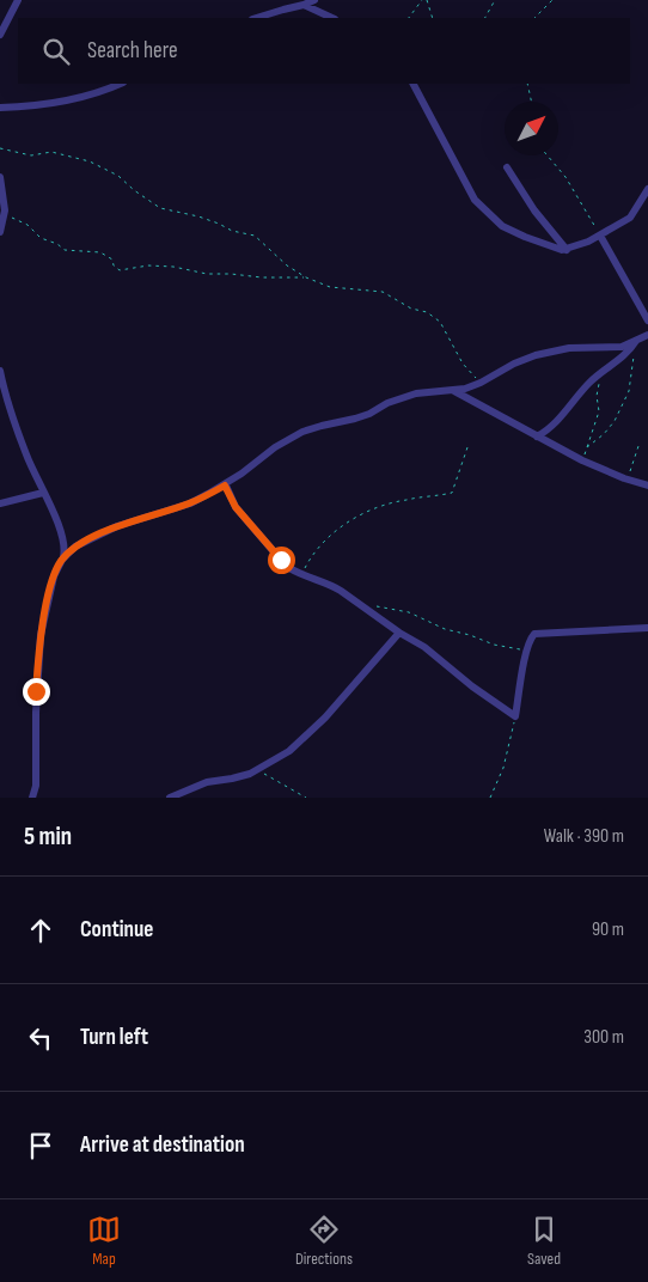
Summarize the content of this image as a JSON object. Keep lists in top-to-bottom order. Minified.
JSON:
{"north":"top right","page":{"search":"Search here","heading":["5 min","Walk · 390 m"],"list":[["Continue","90 m"],["Turn left","300 m"],"Arrive at destination"],"nav":["Map","Directions","Saved"]}}
